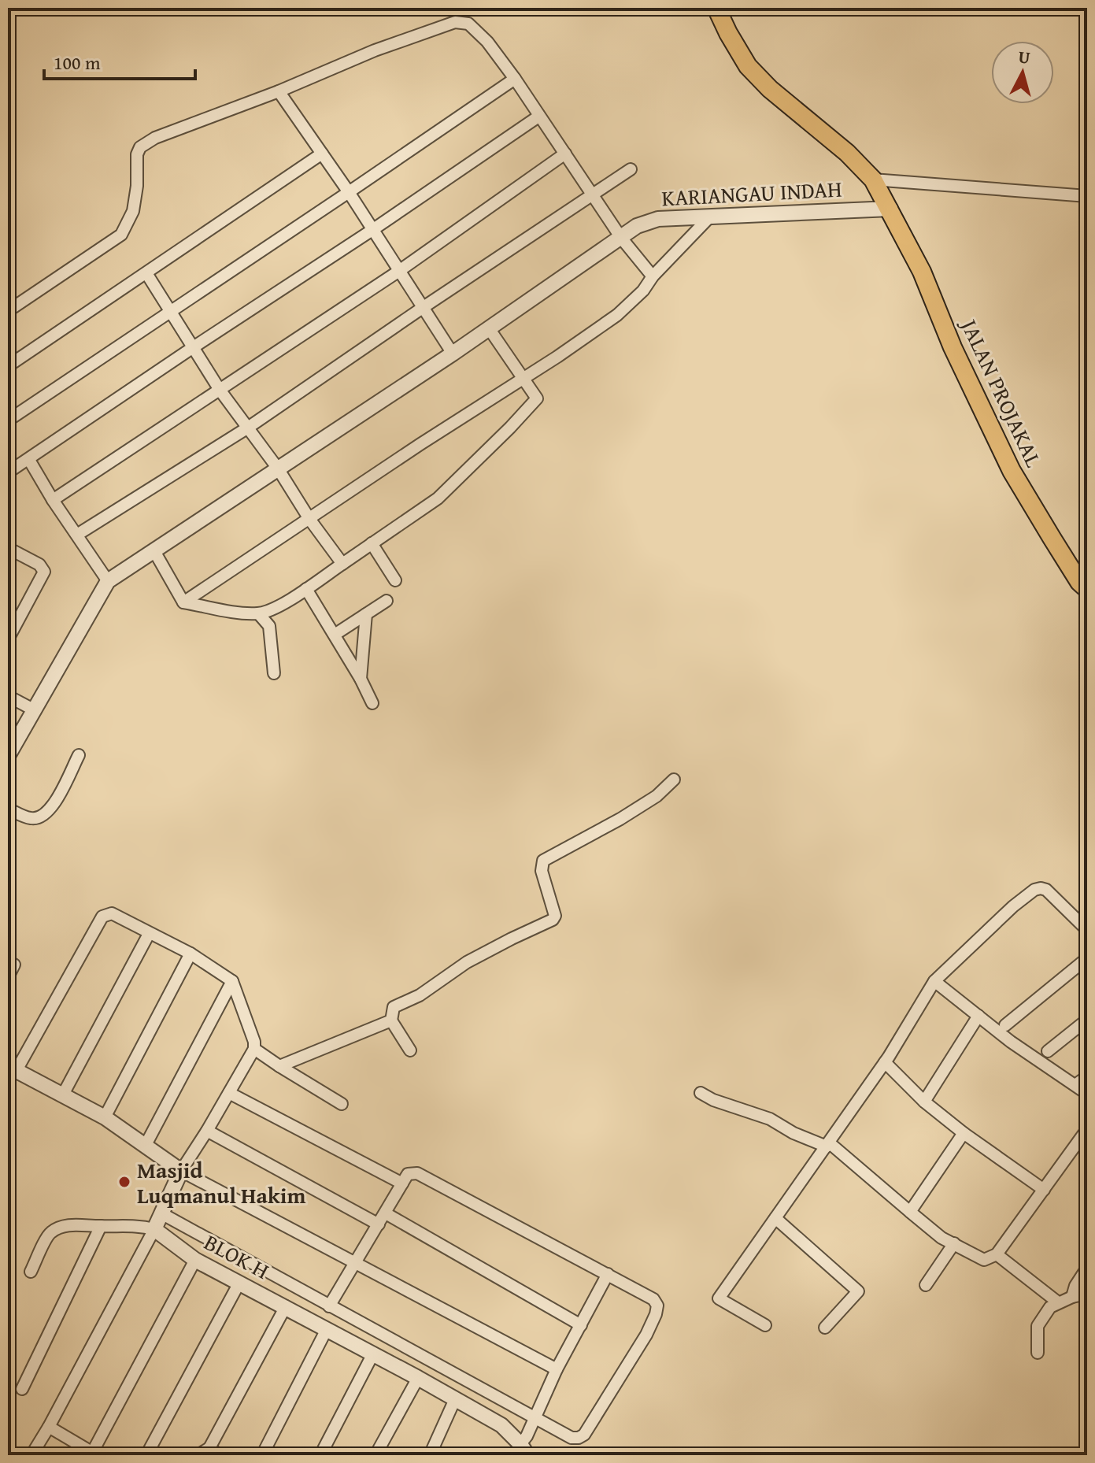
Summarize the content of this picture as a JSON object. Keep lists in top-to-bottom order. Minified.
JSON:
{"streets":{"main road":["JALAN PROJAKAL"],"street":["KARIANGAU INDAH","BLOK H"]},"crossings":[["KARIANGAU INDAH","JALAN PROJAKAL"]],"places":["Masjid Luqmanul Hakim"],"scale_bar":"100 m","north":"top"}
